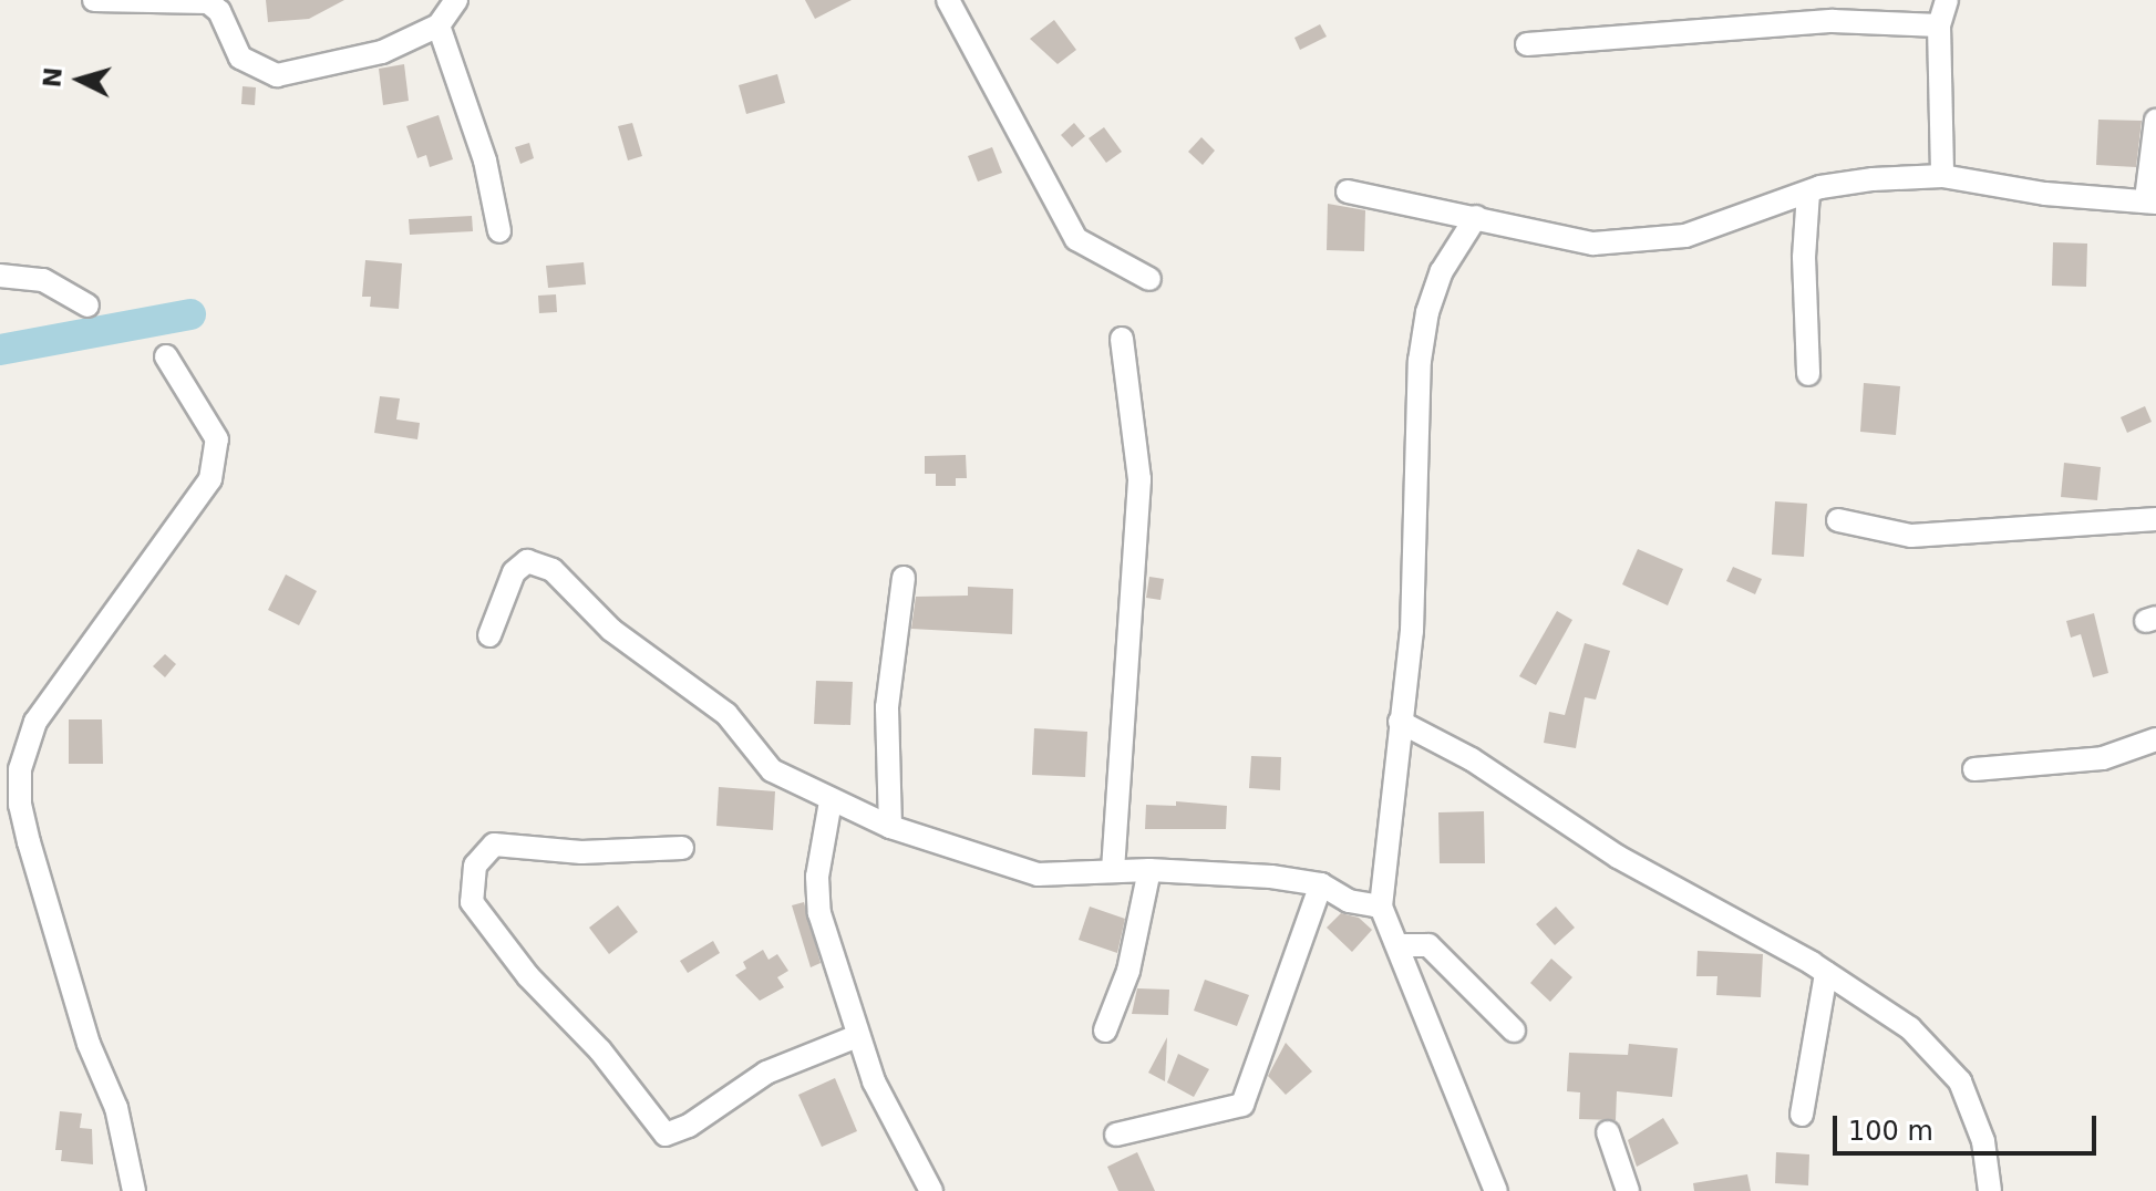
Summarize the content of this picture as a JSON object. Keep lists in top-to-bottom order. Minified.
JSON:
{"scale_bar":"100 m","north":"left"}
